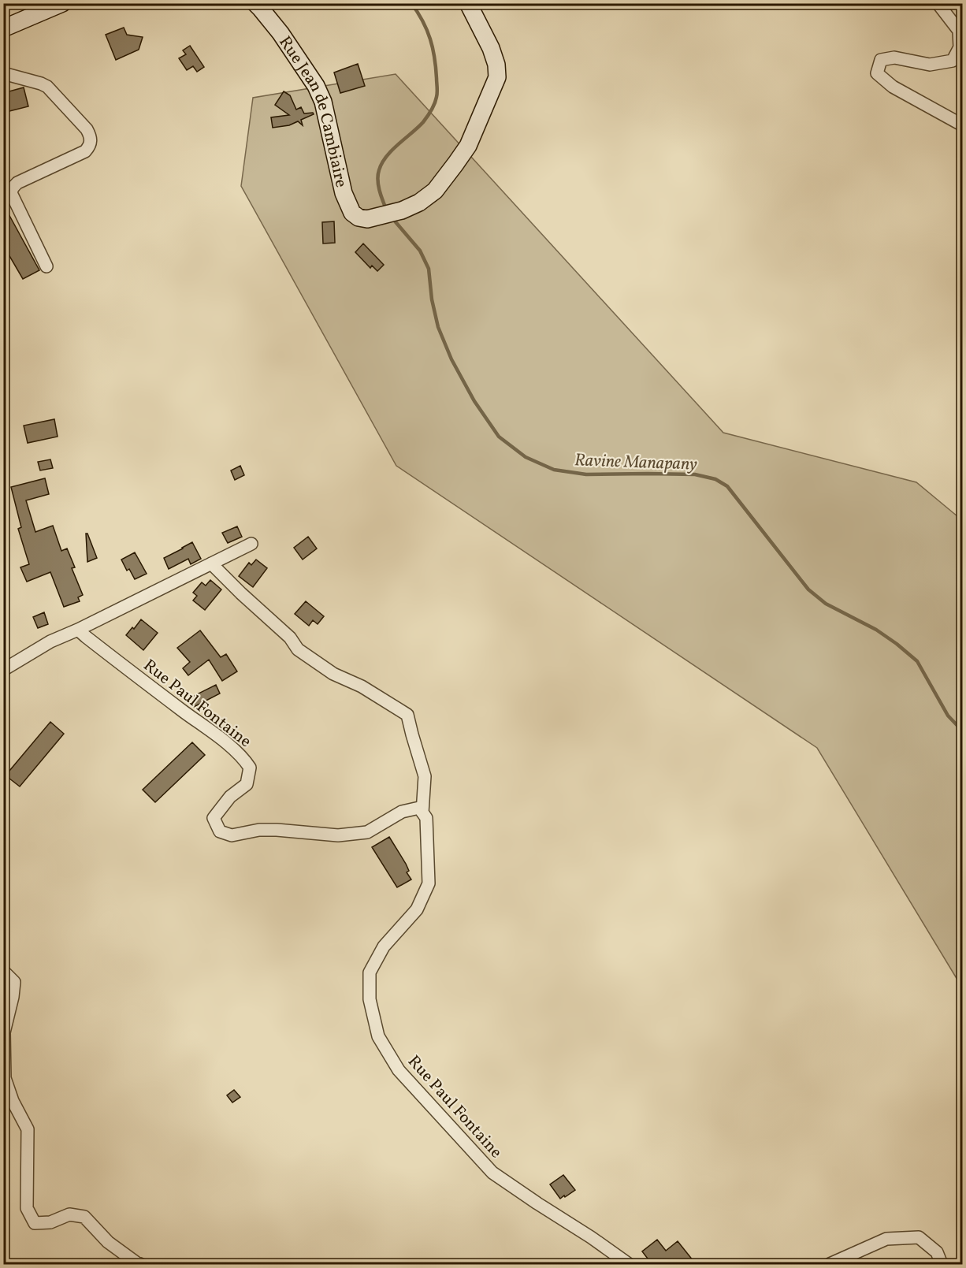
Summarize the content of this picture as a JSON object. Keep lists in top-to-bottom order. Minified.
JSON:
{"streets":{"main road":["Rue Jean de Cambiaire"],"street":["Rue Paul Fontaine"]},"water":["Ravine Manapany"]}
